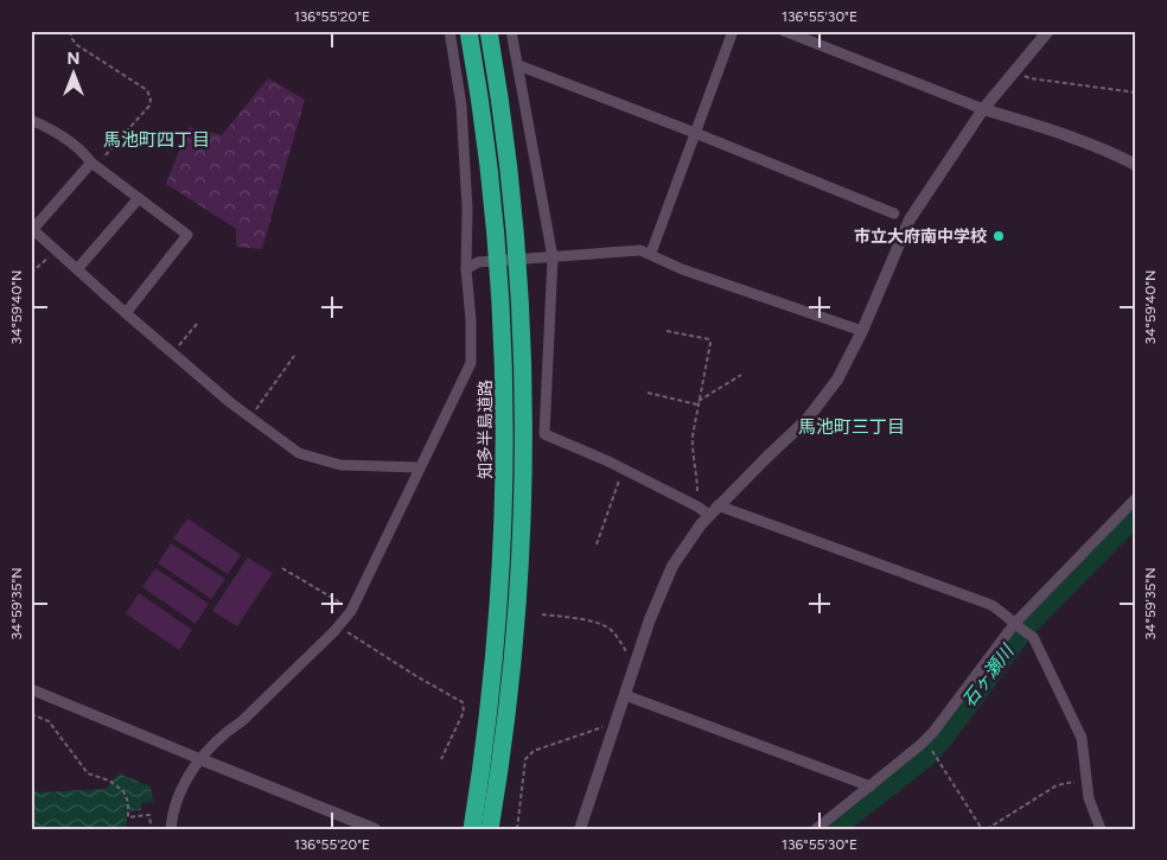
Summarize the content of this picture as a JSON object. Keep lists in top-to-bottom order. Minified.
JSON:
{"streets":{"highway":["知多半島道路"]},"districts":["馬池町四丁目","馬池町三丁目"],"water":["石ヶ瀬川"],"places":["市立大府南中学校"],"north":"top","coordinates":["136°55'20\"E","136°55'30\"E","34°59'40\"N","34°59'35\"N"]}
